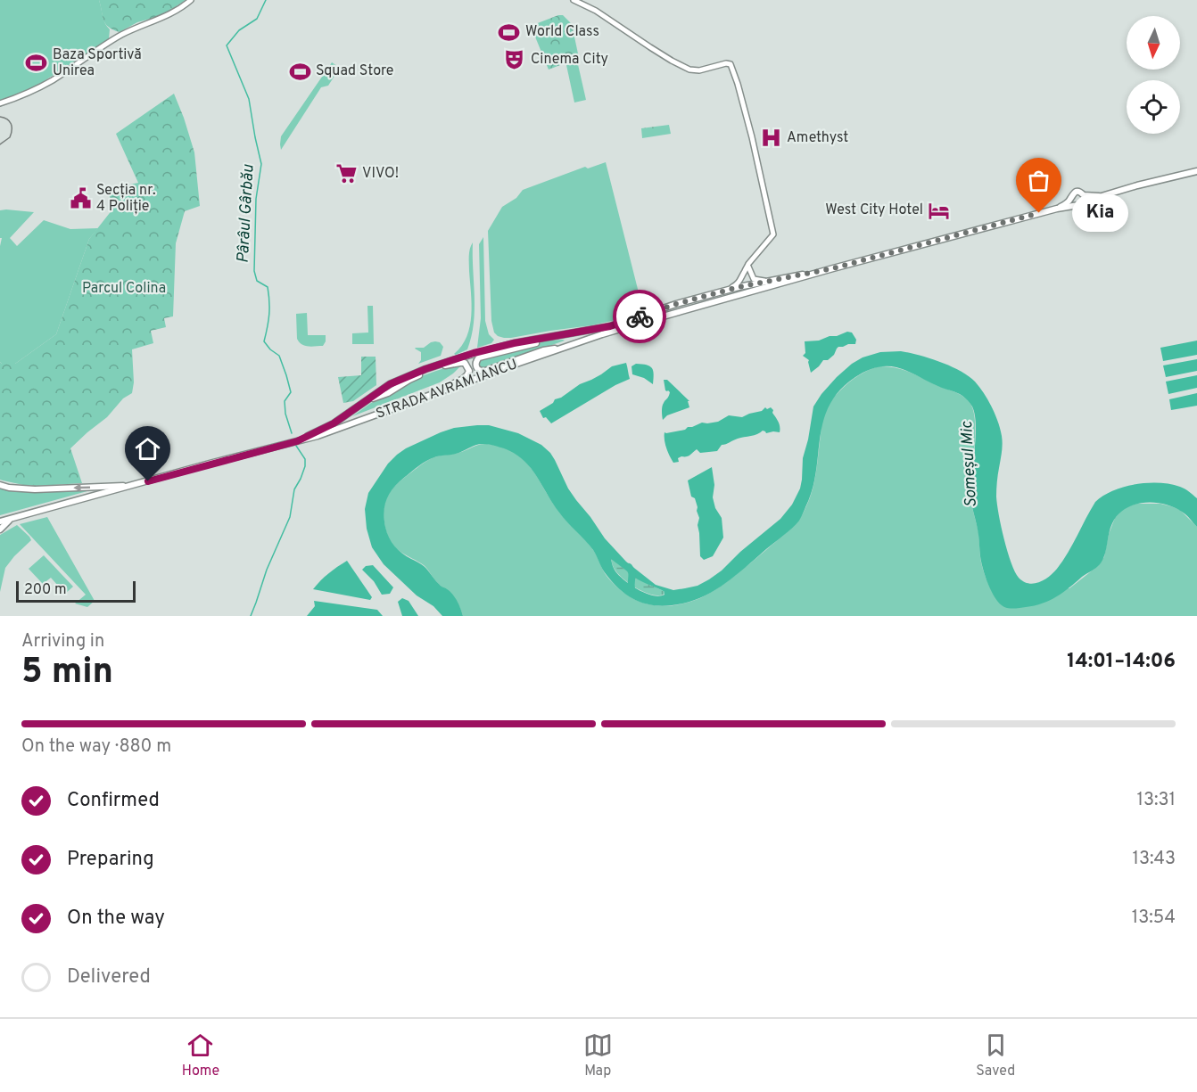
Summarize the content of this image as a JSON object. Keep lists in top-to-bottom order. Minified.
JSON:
{"streets":{"main road":["STRADA AVRAM IANCU"]},"water":["Pârâul Gârbău","Someșul Mic"],"parks":["Parcul Colina"],"places":{"sports":["World Class","Baza Sportivă Unirea","Squad Store"],"theatre":["Cinema City"],"hospital":["Amethyst"],"supermarket":["VIVO!"],"public building":["Secția nr. 4 Poliție"],"hotel":["West City Hotel"],"other":["Kia"]},"scale_bar":"200 m","north":"bottom","page":{"bubble":"Kia","scale":"200 m","heading":["5 min","Arriving in","14:01–14:06"],"bar":"On the way · 880 m","list":[["Confirmed","13:31"],["Preparing","13:43"],["On the way","13:54"],"Delivered"],"tabs":["Home","Map","Saved"]}}
